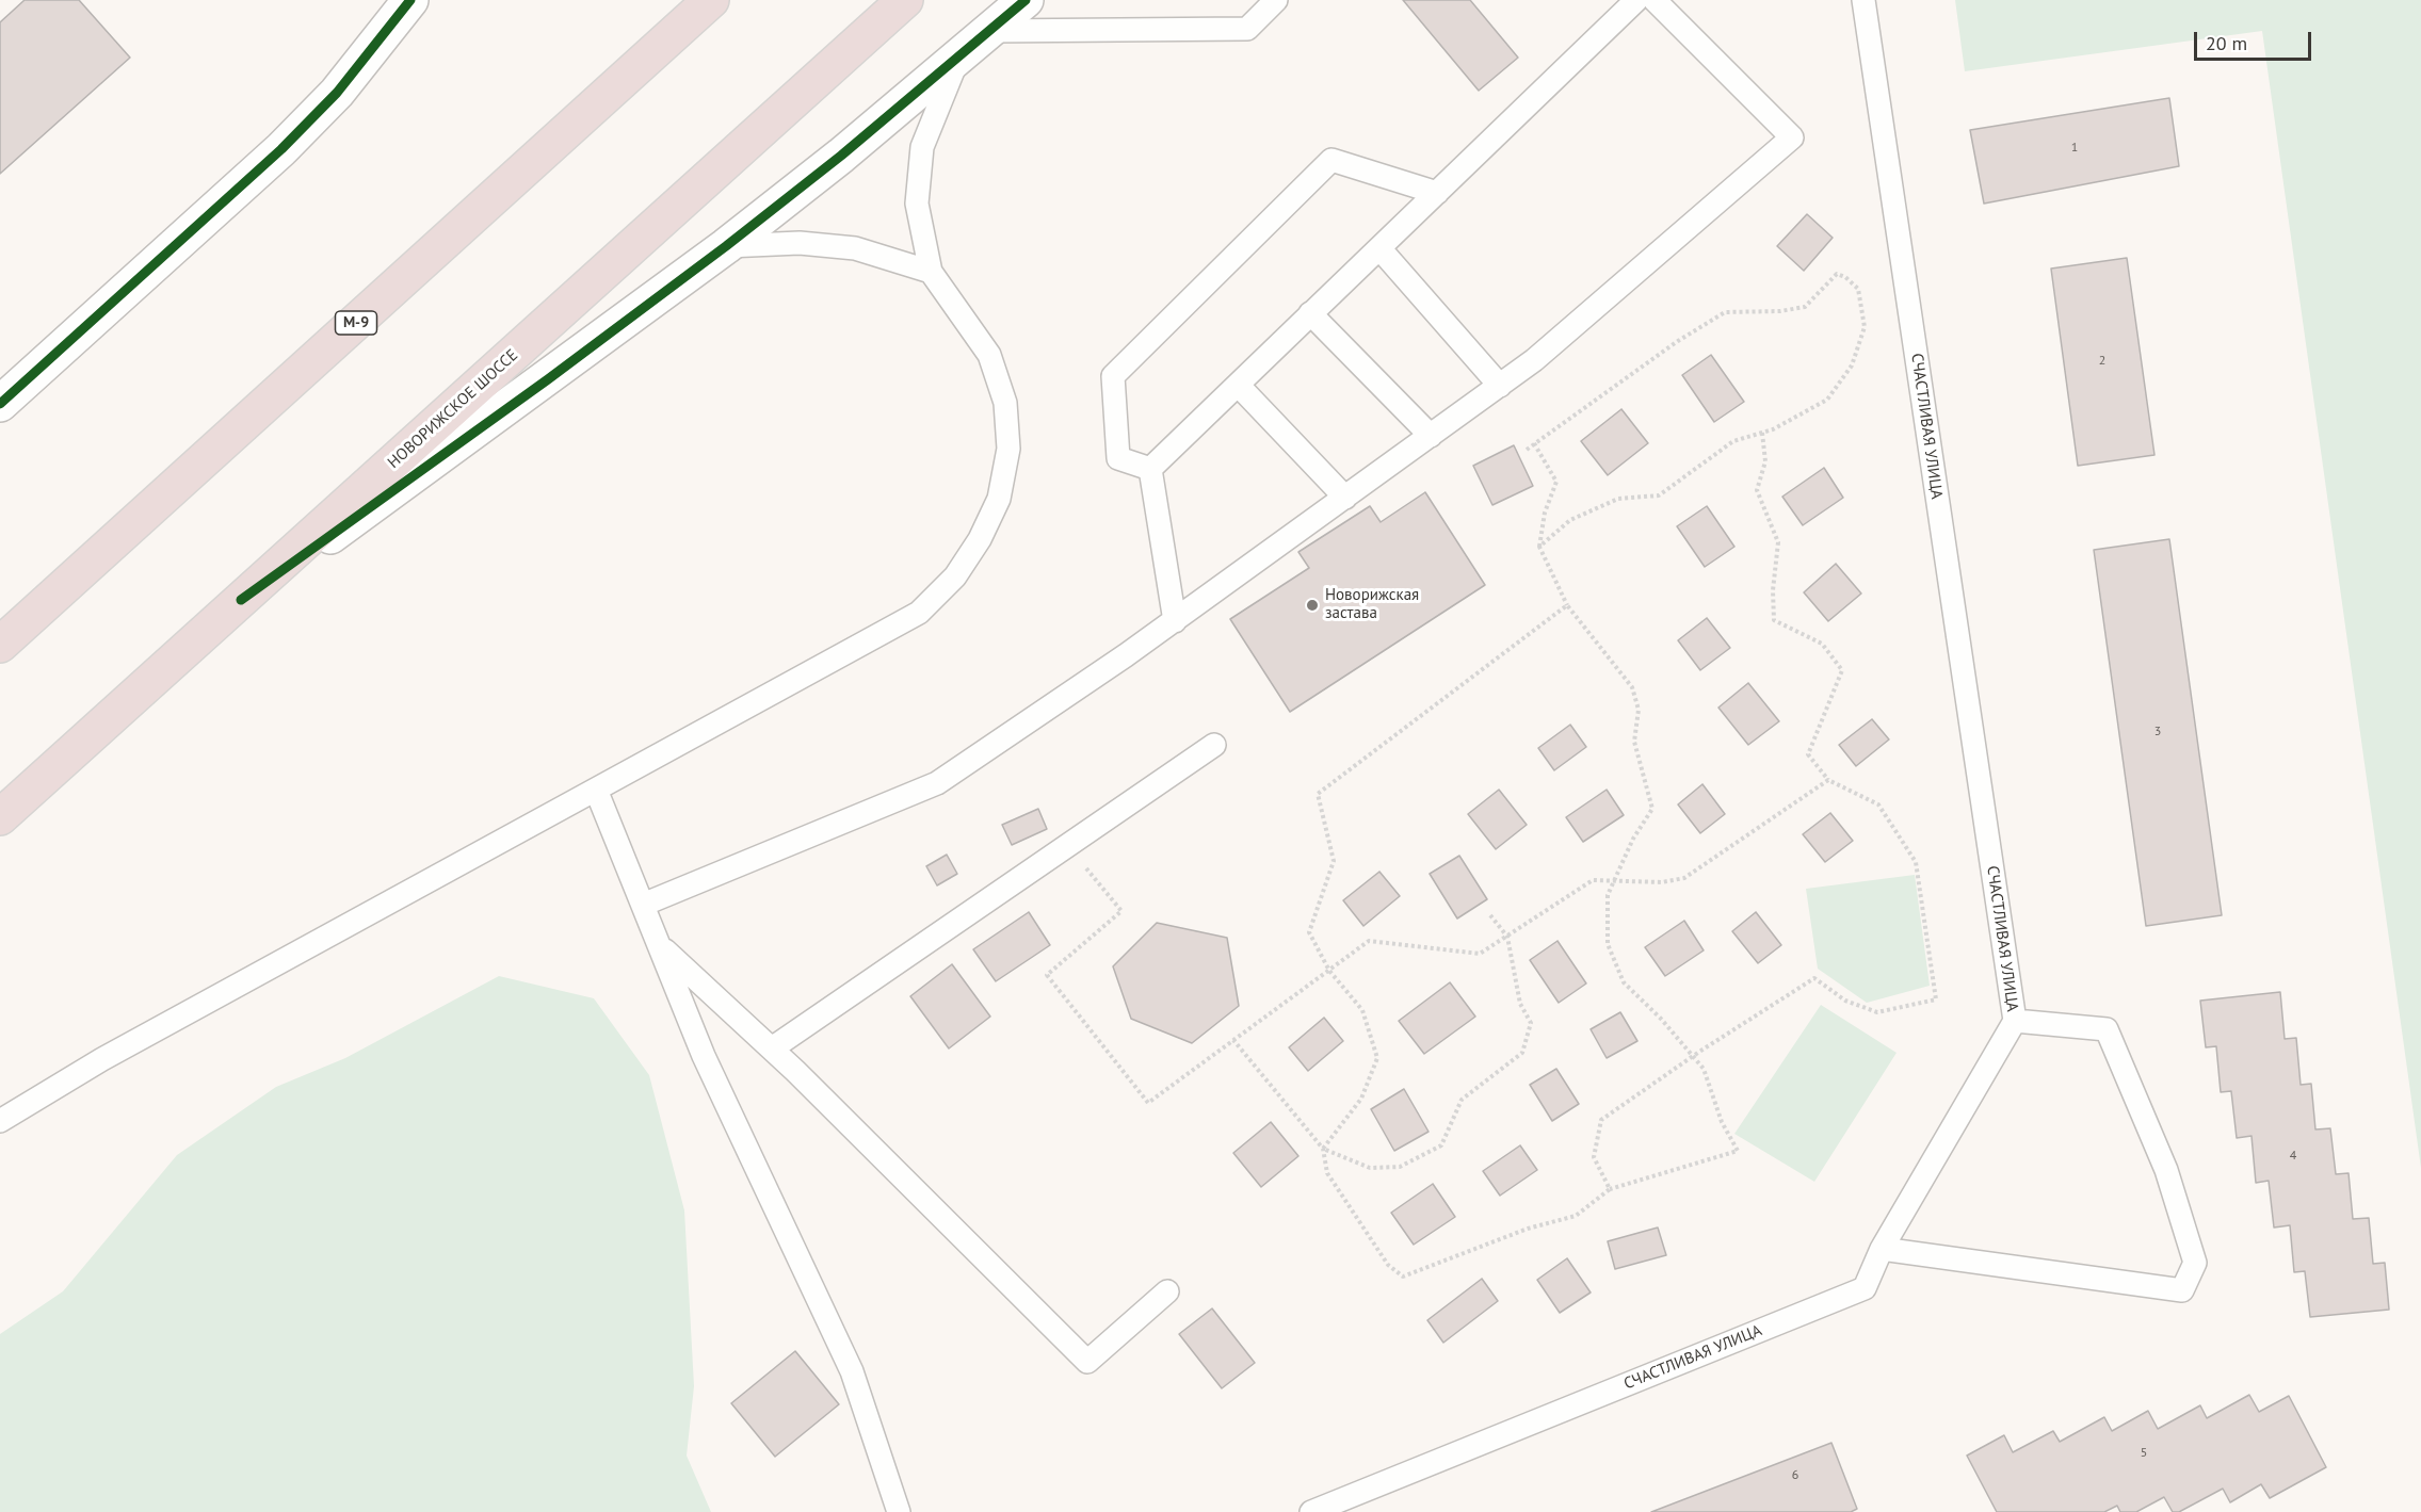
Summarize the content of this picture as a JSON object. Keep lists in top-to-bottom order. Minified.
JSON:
{"streets":{"highway":["М-9","НОВОРИЖСКОЕ ШОССЕ"],"lane":["СЧАСТЛИВАЯ УЛИЦА"]},"places":["Новорижская застава"],"house_numbers":["1","2","3","4","5","6"],"scale_bar":"20 m"}
